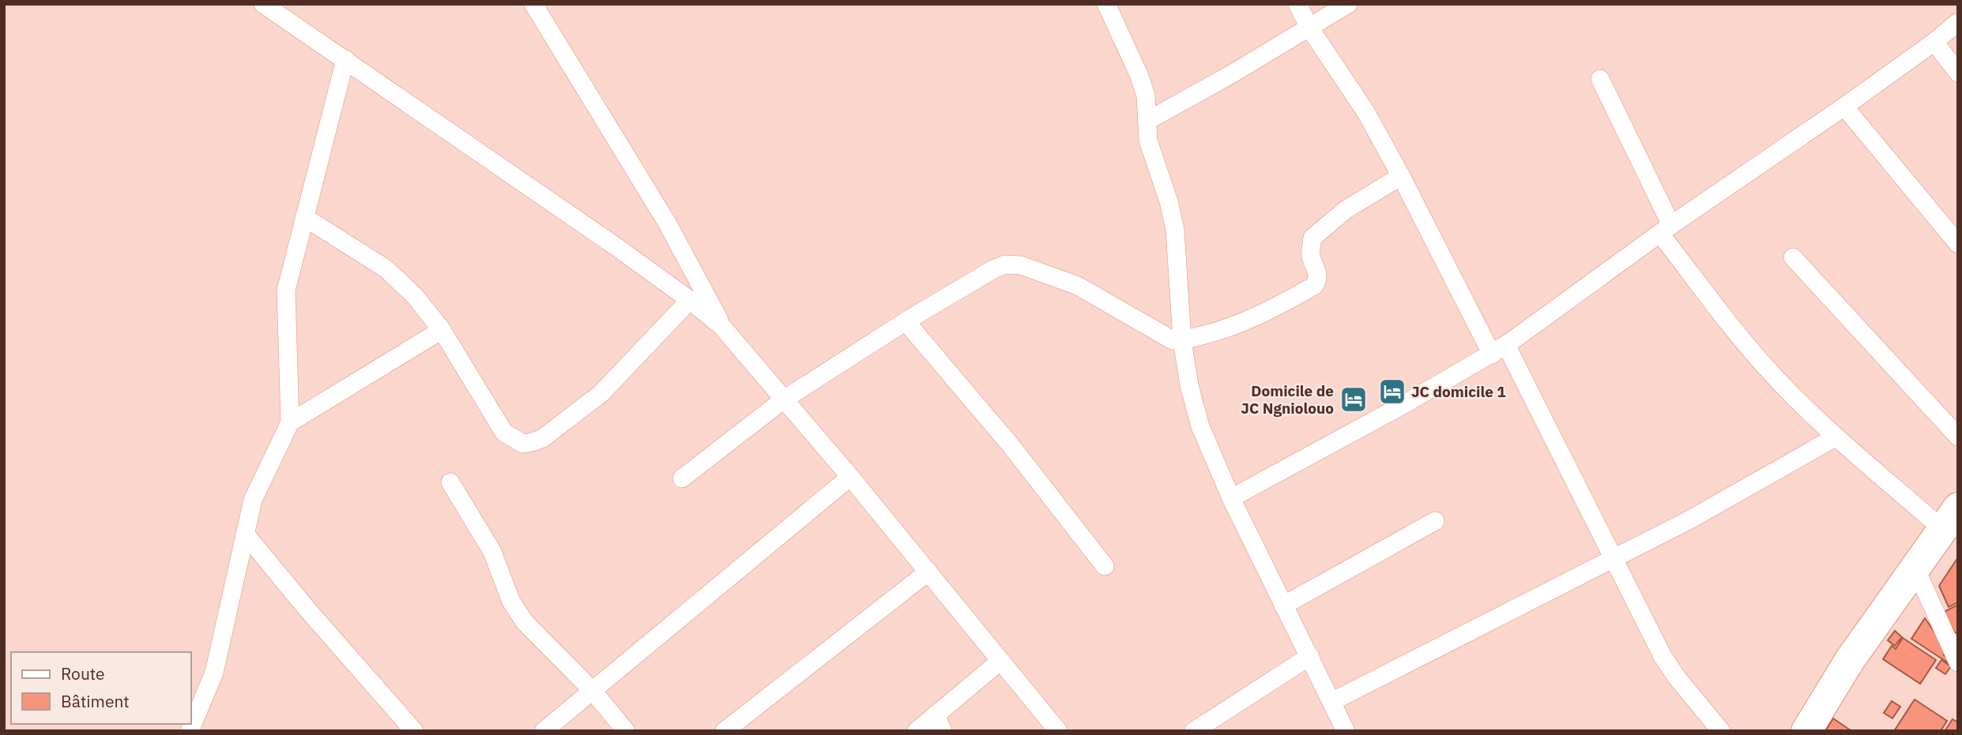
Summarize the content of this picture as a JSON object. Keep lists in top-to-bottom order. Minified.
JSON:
{"places":{"hotel":["JC domicile 1","Domicile de JC Ngniolouo"]},"legend":["Route","Bâtiment"]}
